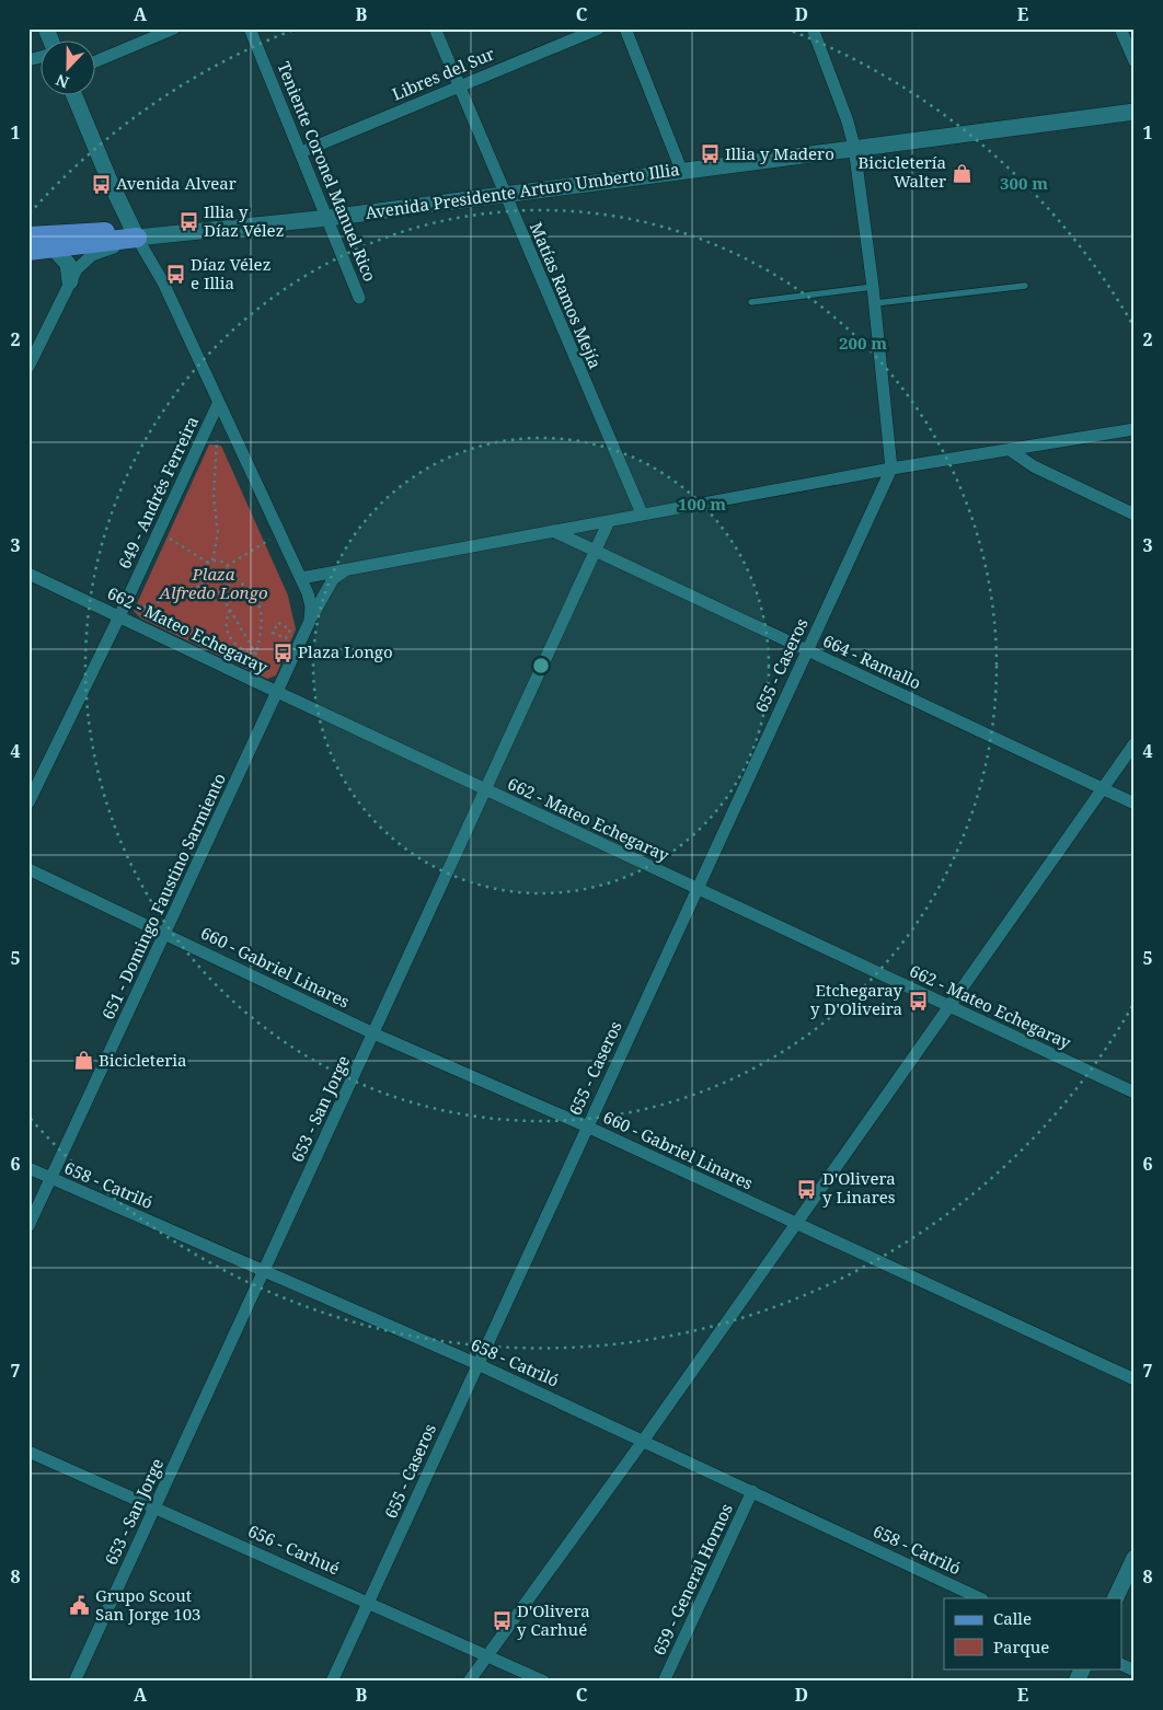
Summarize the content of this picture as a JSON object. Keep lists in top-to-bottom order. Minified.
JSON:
{"streets":{"main road":["Avenida Presidente Arturo Umberto Illia"],"street":["Libres del Sur","Teniente Coronel Manuel Rico","Matías Ramos Mejía","649 - Andrés Ferreira","662 - Mateo Echegaray","664 - Ramallo","655 - Caseros","651 - Domingo Faustino Sarmiento","660 - Gabriel Linares","653 - San Jorge","658 - Catriló","656 - Carhué","659 - General Hornos"]},"crossings":[["Libres del Sur","Teniente Coronel Manuel Rico"],["Libres del Sur","Matías Ramos Mejía"],["Teniente Coronel Manuel Rico","Avenida Presidente Arturo Umberto Illia"],["Avenida Presidente Arturo Umberto Illia","Matías Ramos Mejía"],["649 - Andrés Ferreira","662 - Mateo Echegaray"],["662 - Mateo Echegaray","655 - Caseros"],["662 - Mateo Echegaray","651 - Domingo Faustino Sarmiento"],["662 - Mateo Echegaray","653 - San Jorge"],["664 - Ramallo","655 - Caseros"],["664 - Ramallo","653 - San Jorge"],["655 - Caseros","660 - Gabriel Linares"],["655 - Caseros","658 - Catriló"],["655 - Caseros","656 - Carhué"],["651 - Domingo Faustino Sarmiento","660 - Gabriel Linares"],["651 - Domingo Faustino Sarmiento","658 - Catriló"],["660 - Gabriel Linares","653 - San Jorge"],["653 - San Jorge","658 - Catriló"],["653 - San Jorge","656 - Carhué"],["658 - Catriló","659 - General Hornos"]],"parks":["Plaza Alfredo Longo"],"places":{"bus stop":["Illia y Madero","Avenida Alvear","Illia y Díaz Vélez","Díaz Vélez e Illia","Plaza Longo","Etchegaray y D'Oliveira","D'Olivera y Linares","D'Olivera y Carhué"],"shop":["Bicicletería Walter","Bicicleteria"],"public building":["Grupo Scout San Jorge 103"]},"legend":["Calle","Parque"],"north":"bottom","grid":{"columns":["A","B","C","D","E"],"rows":["1","2","3","4","5","6","7","8"]},"rings":["300 m","200 m","100 m"]}
